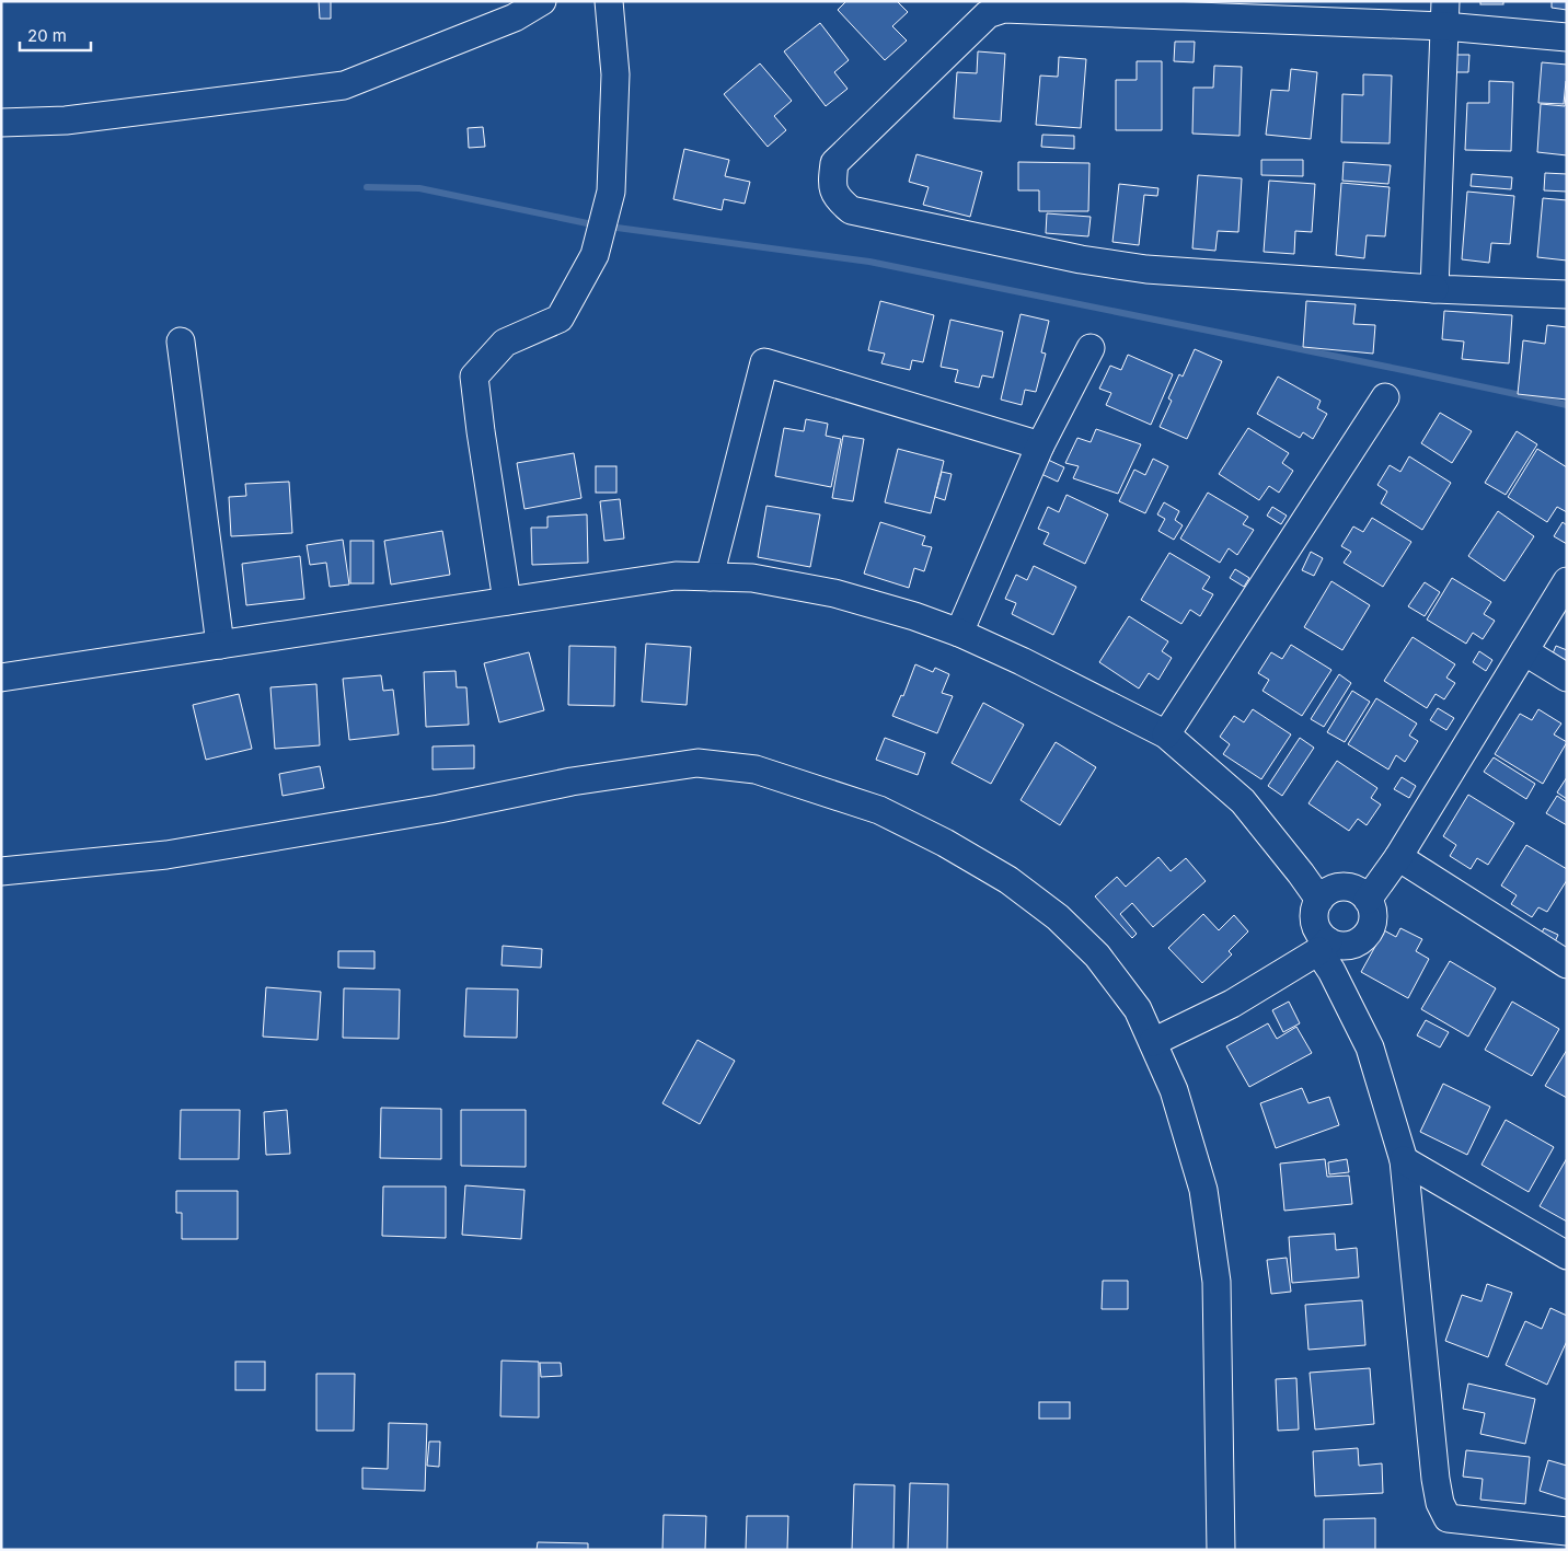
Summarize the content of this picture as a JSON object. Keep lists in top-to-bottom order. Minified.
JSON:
{"scale_bar":"20 m"}
